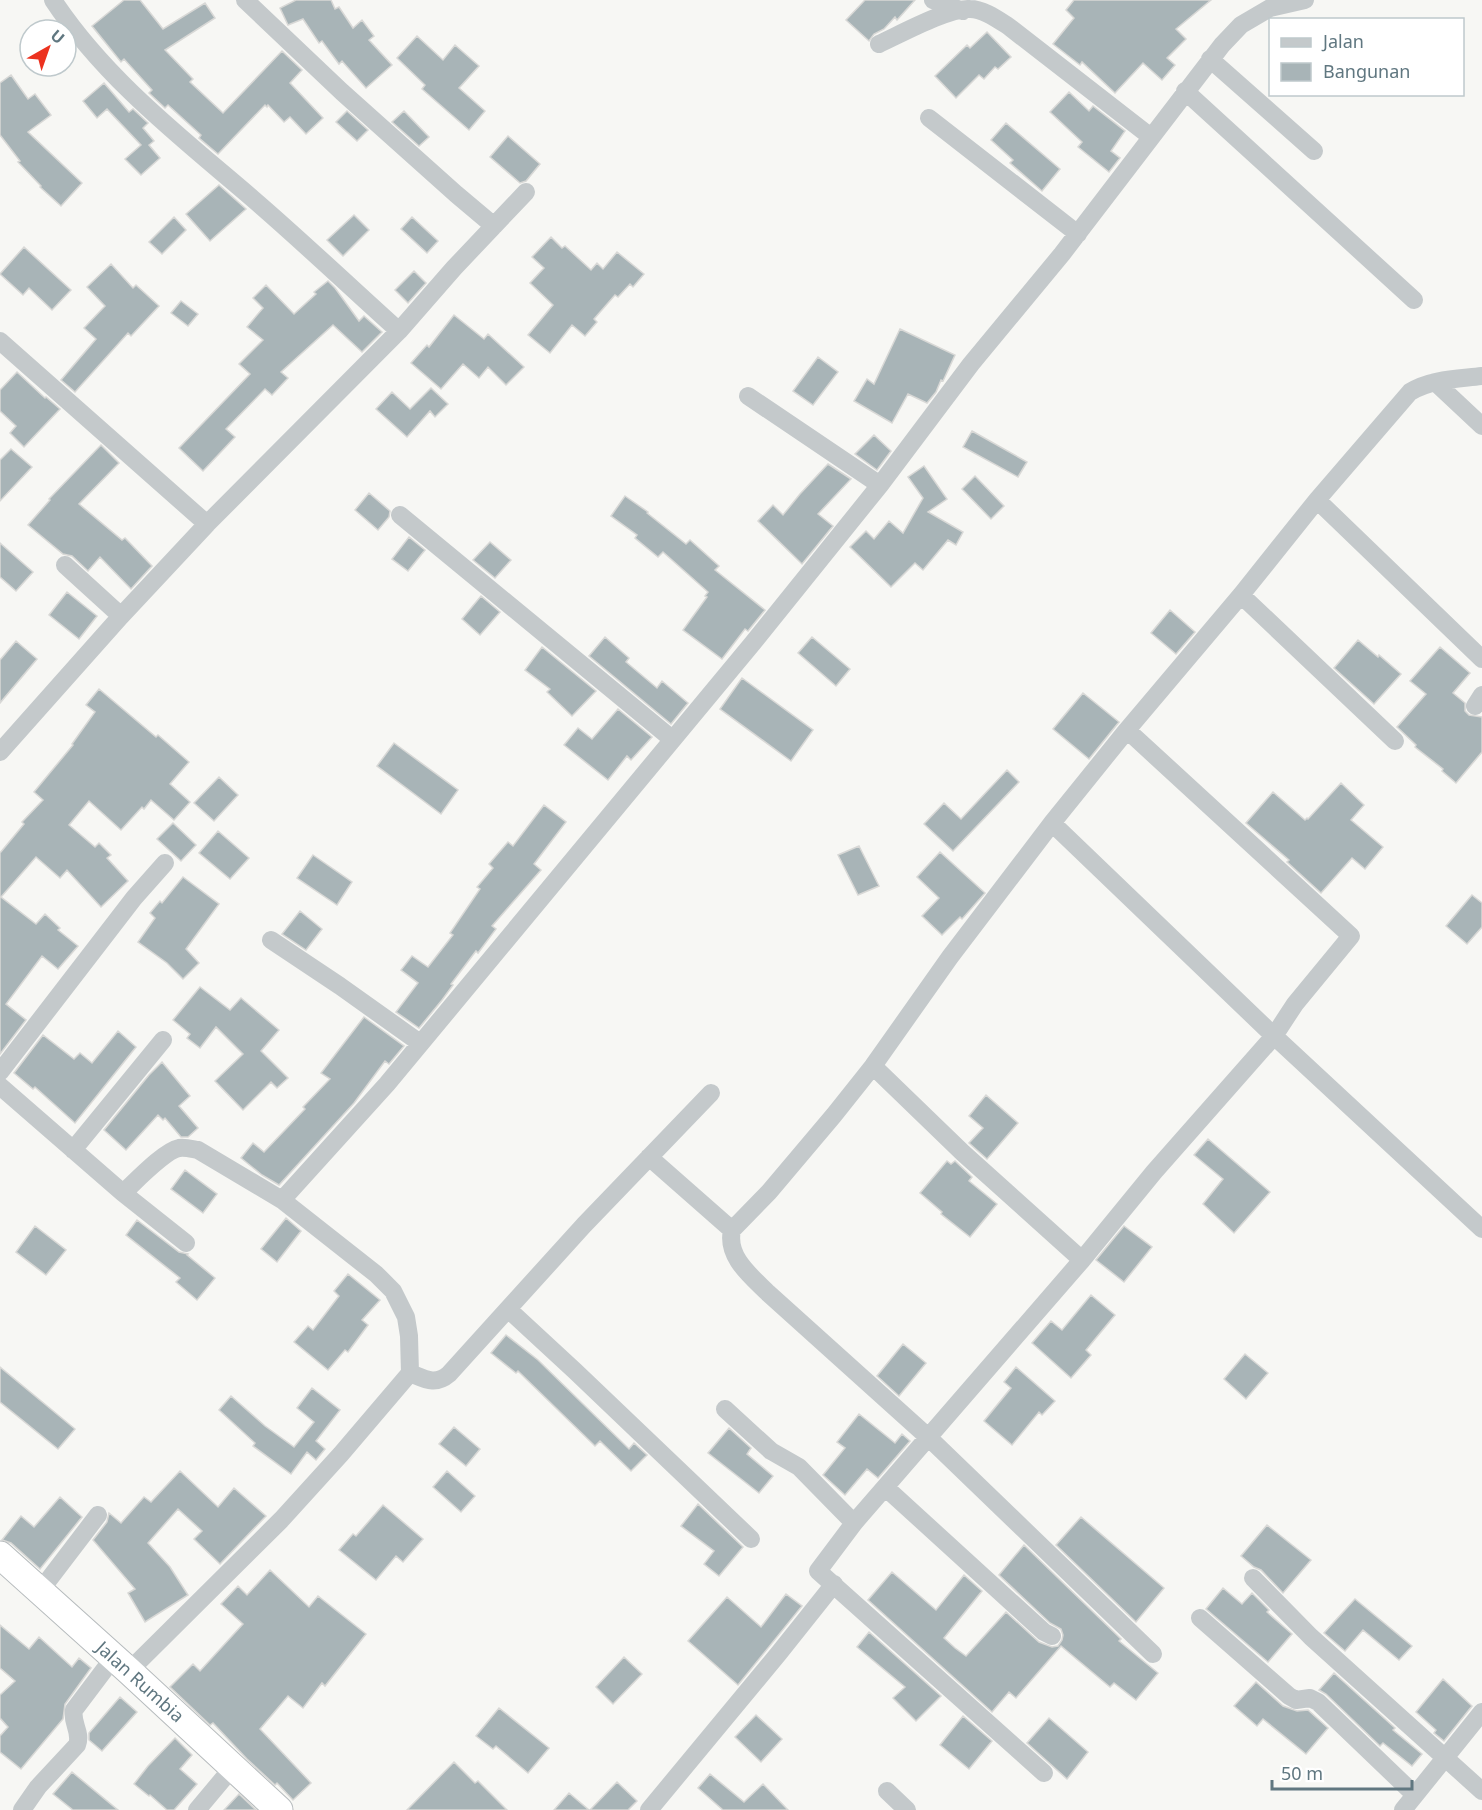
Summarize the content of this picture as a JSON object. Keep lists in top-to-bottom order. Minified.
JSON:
{"streets":{"highway":["Jalan Rumbia"]},"legend":["Jalan","Bangunan"],"scale_bar":"50 m","north":"top right"}
